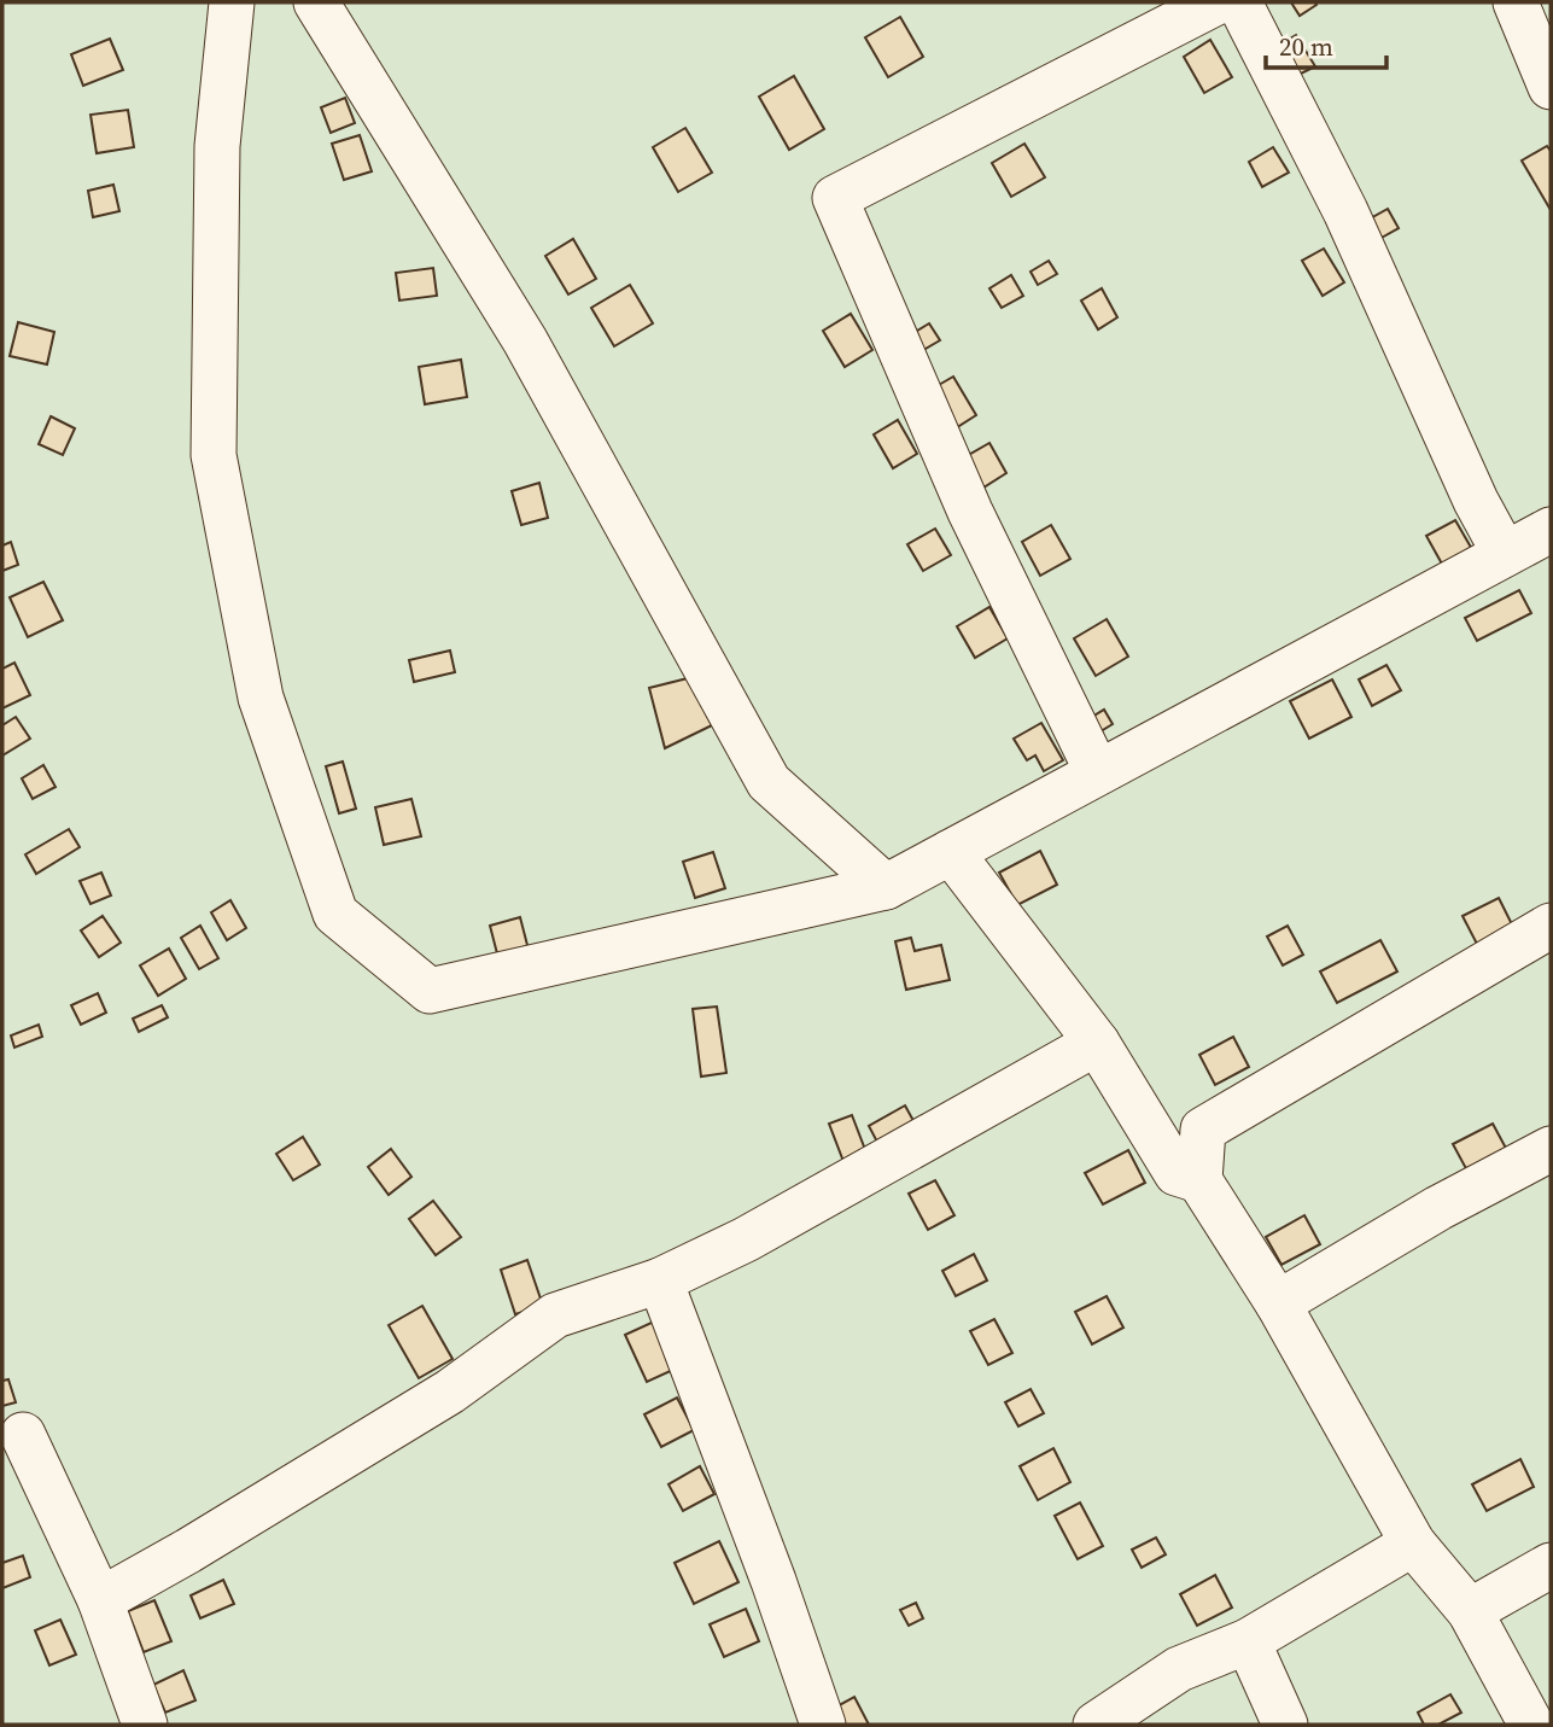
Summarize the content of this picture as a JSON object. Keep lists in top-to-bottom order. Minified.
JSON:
{"scale_bar":"20 m"}
